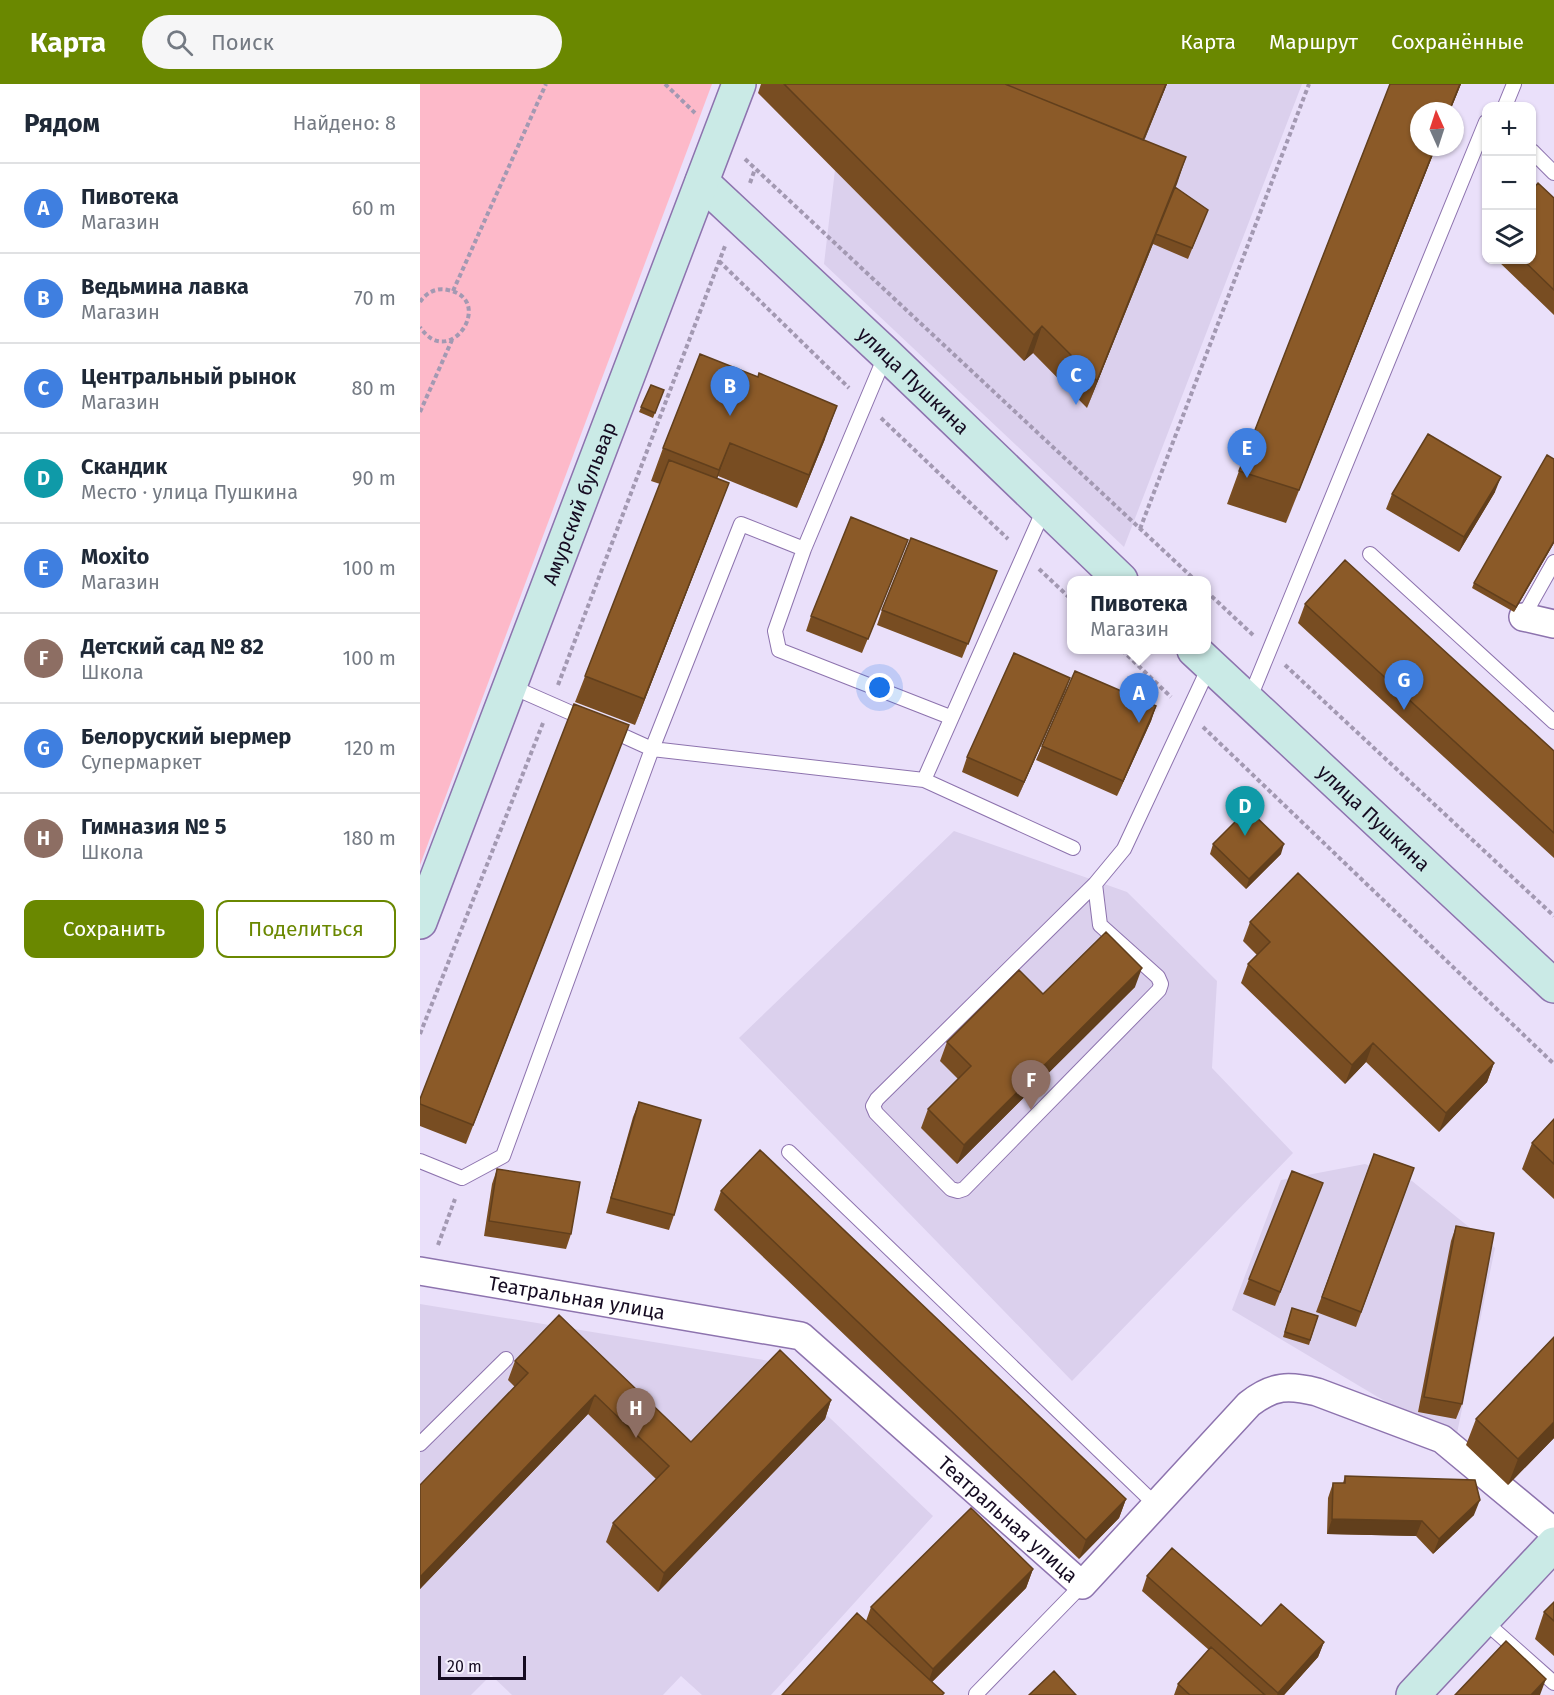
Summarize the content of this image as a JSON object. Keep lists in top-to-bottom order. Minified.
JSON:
{"streets":{"street":["улица Пушкина","Амурский бульвар","Театральная улица"]},"crossings":[["улица Пушкина","Амурский бульвар"]],"scale_bar":"20 m","north":"top","page":{"header":"Карта","search":"Поиск","nav":["Карта","Маршрут","Сохранённые"],"heading":["Рядом","Найдено: 8"],"map_buttons":["+","−"],"list":[{"mark":"A","name":"Пивотека","note":"Магазин","value":"60 m"},{"mark":"B","name":"Ведьмина лавка","note":"Магазин","value":"70 m"},{"mark":"C","name":"Центральный рынок","note":"Магазин","value":"80 m"},{"mark":"D","name":"Скандик","note":"Место · улица Пушкина","value":"90 m"},{"mark":"E","name":"Moxito","note":"Магазин","value":"100 m"},{"mark":"F","name":"Детский сад № 82","note":"Школа","value":"100 m"},{"mark":"G","name":"Белоруский ыермер","note":"Супермаркет","value":"120 m"},{"mark":"H","name":"Гимназия № 5","note":"Школа","value":"180 m"}],"pins":["C","B","E","G","A","D","F","H"],"popup":["Пивотека","Магазин"],"buttons":["Сохранить","Поделиться"],"scale":"20 m"}}
